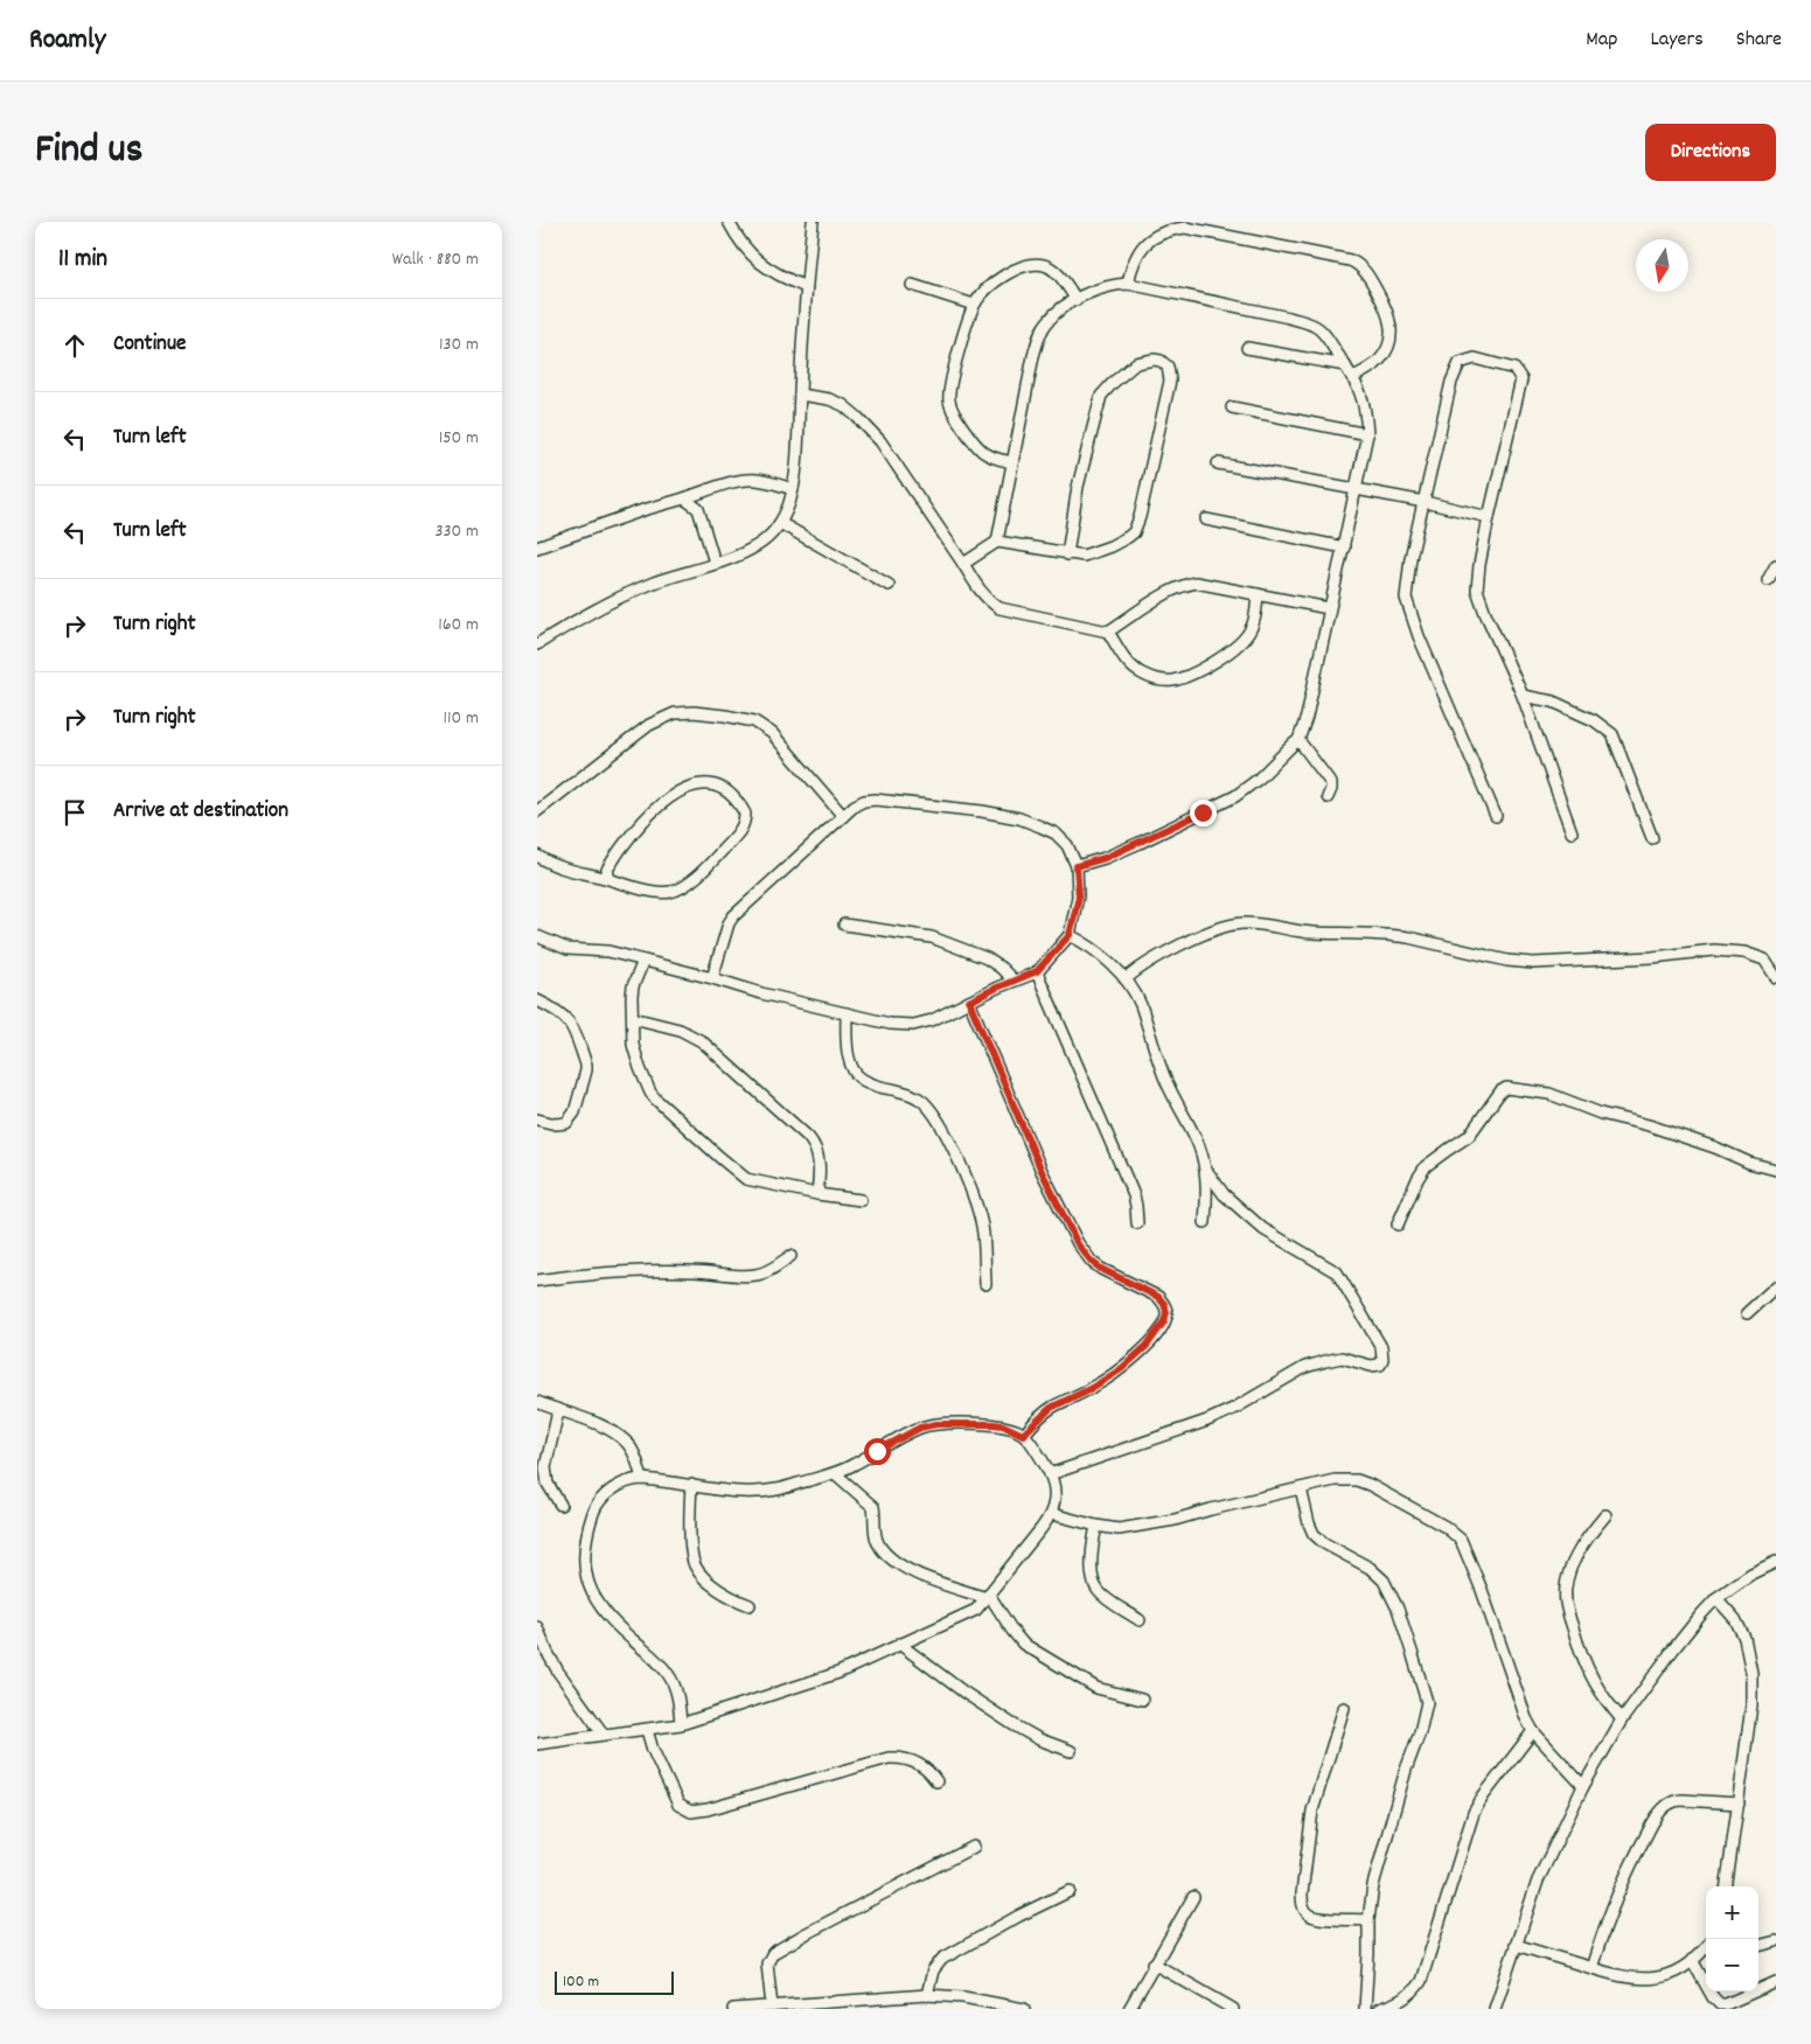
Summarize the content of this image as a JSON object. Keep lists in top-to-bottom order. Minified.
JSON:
{"scale_bar":"100 m","north":"bottom","page":{"header":"Roamly","nav":["Map","Layers","Share"],"title":"Find us","buttons":"Directions","heading":["11 min","Walk · 880 m"],"list":[["Continue","130 m"],["Turn left","150 m"],["Turn left","330 m"],["Turn right","160 m"],["Turn right","110 m"],"Arrive at destination"],"map_buttons":["+","−"],"scale":"100 m"}}
